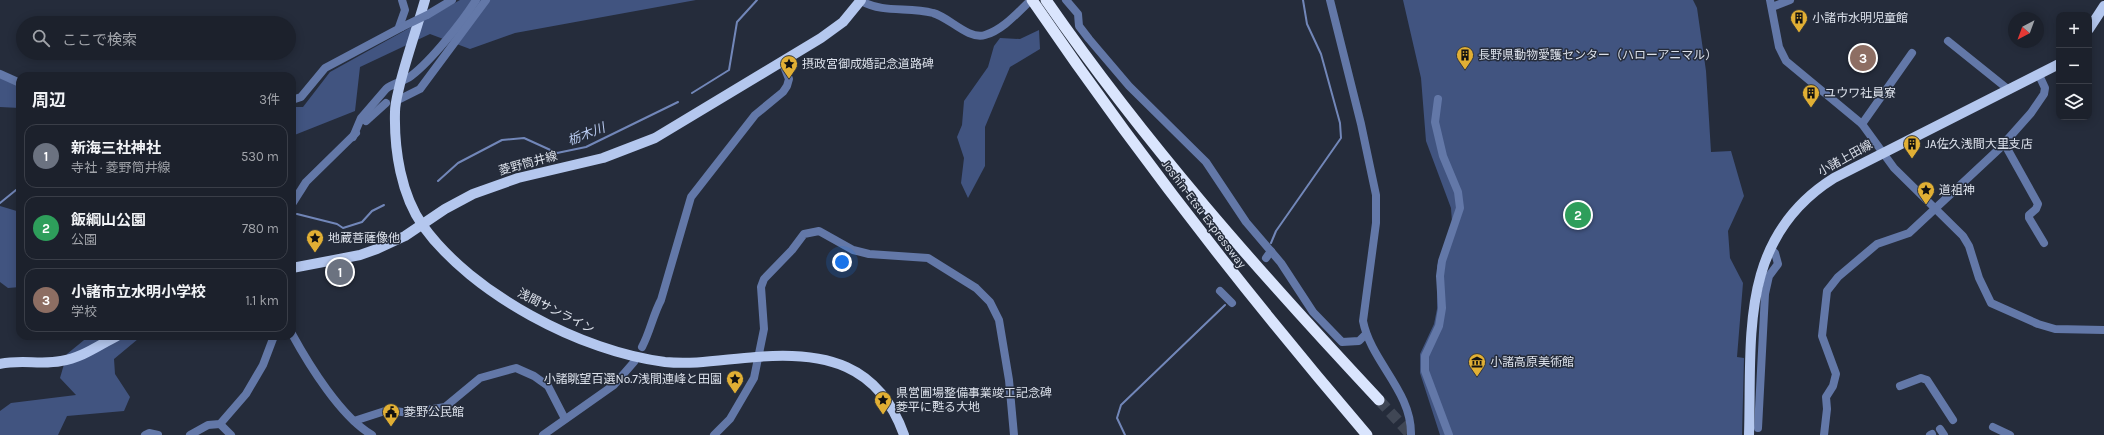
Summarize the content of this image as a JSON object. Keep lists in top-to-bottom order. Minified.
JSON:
{"streets":{"highway":["Joshin-Etsu Expressway"],"main road":["小諸上田線","菱野筒井線","浅間サンライン"]},"crossings":[["菱野筒井線","浅間サンライン"]],"water":["栃木川"],"places":{"building":["小諸市水明児童館","長野県動物愛護センター（ハローアニマル）","ユウワ社員寮","JA佐久浅間大里支店"],"place":["摂政宮御成婚記念道路碑","道祖神","地蔵菩薩像他","小諸眺望百選No.7浅間連峰と田園","県営圃場整備事業竣工記念碑 菱平に甦る大地"],"museum":["小諸高原美術館"],"public building":["菱野公民館"]},"north":"bottom left","page":{"map_buttons":["+","−"],"search":"ここで検索","pins":["3","2","1"],"heading":["周辺","3件"],"list":[{"mark":"1","name":"新海三社神社","note":"寺社 · 菱野筒井線","value":"530 m"},{"mark":"2","name":"飯綱山公園","note":"公園","value":"780 m"},{"mark":"3","name":"小諸市立水明小学校","note":"学校","value":"1.1 km"}]}}
